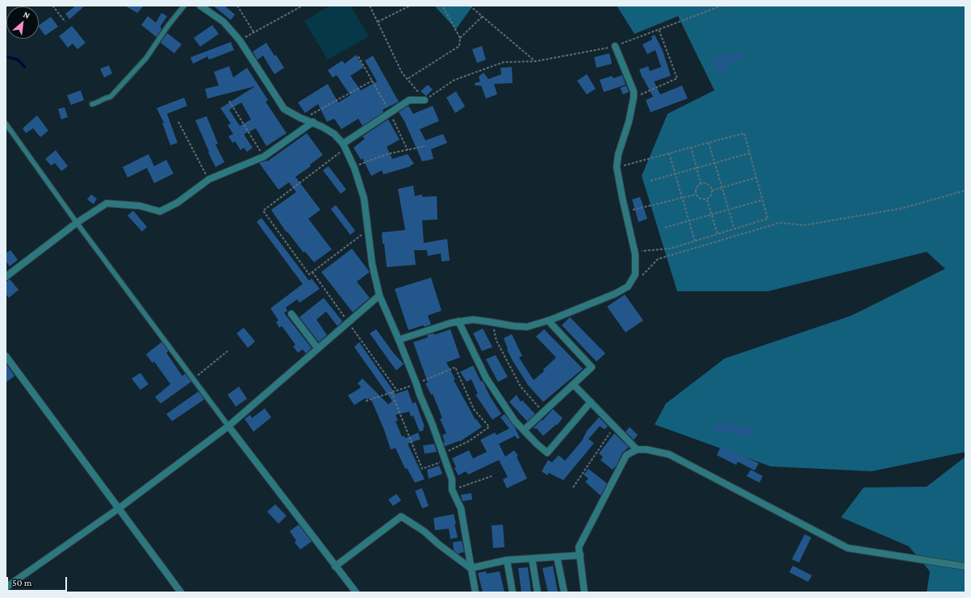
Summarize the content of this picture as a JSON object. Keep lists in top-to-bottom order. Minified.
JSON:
{"scale_bar":"50 m","north":"top right"}
